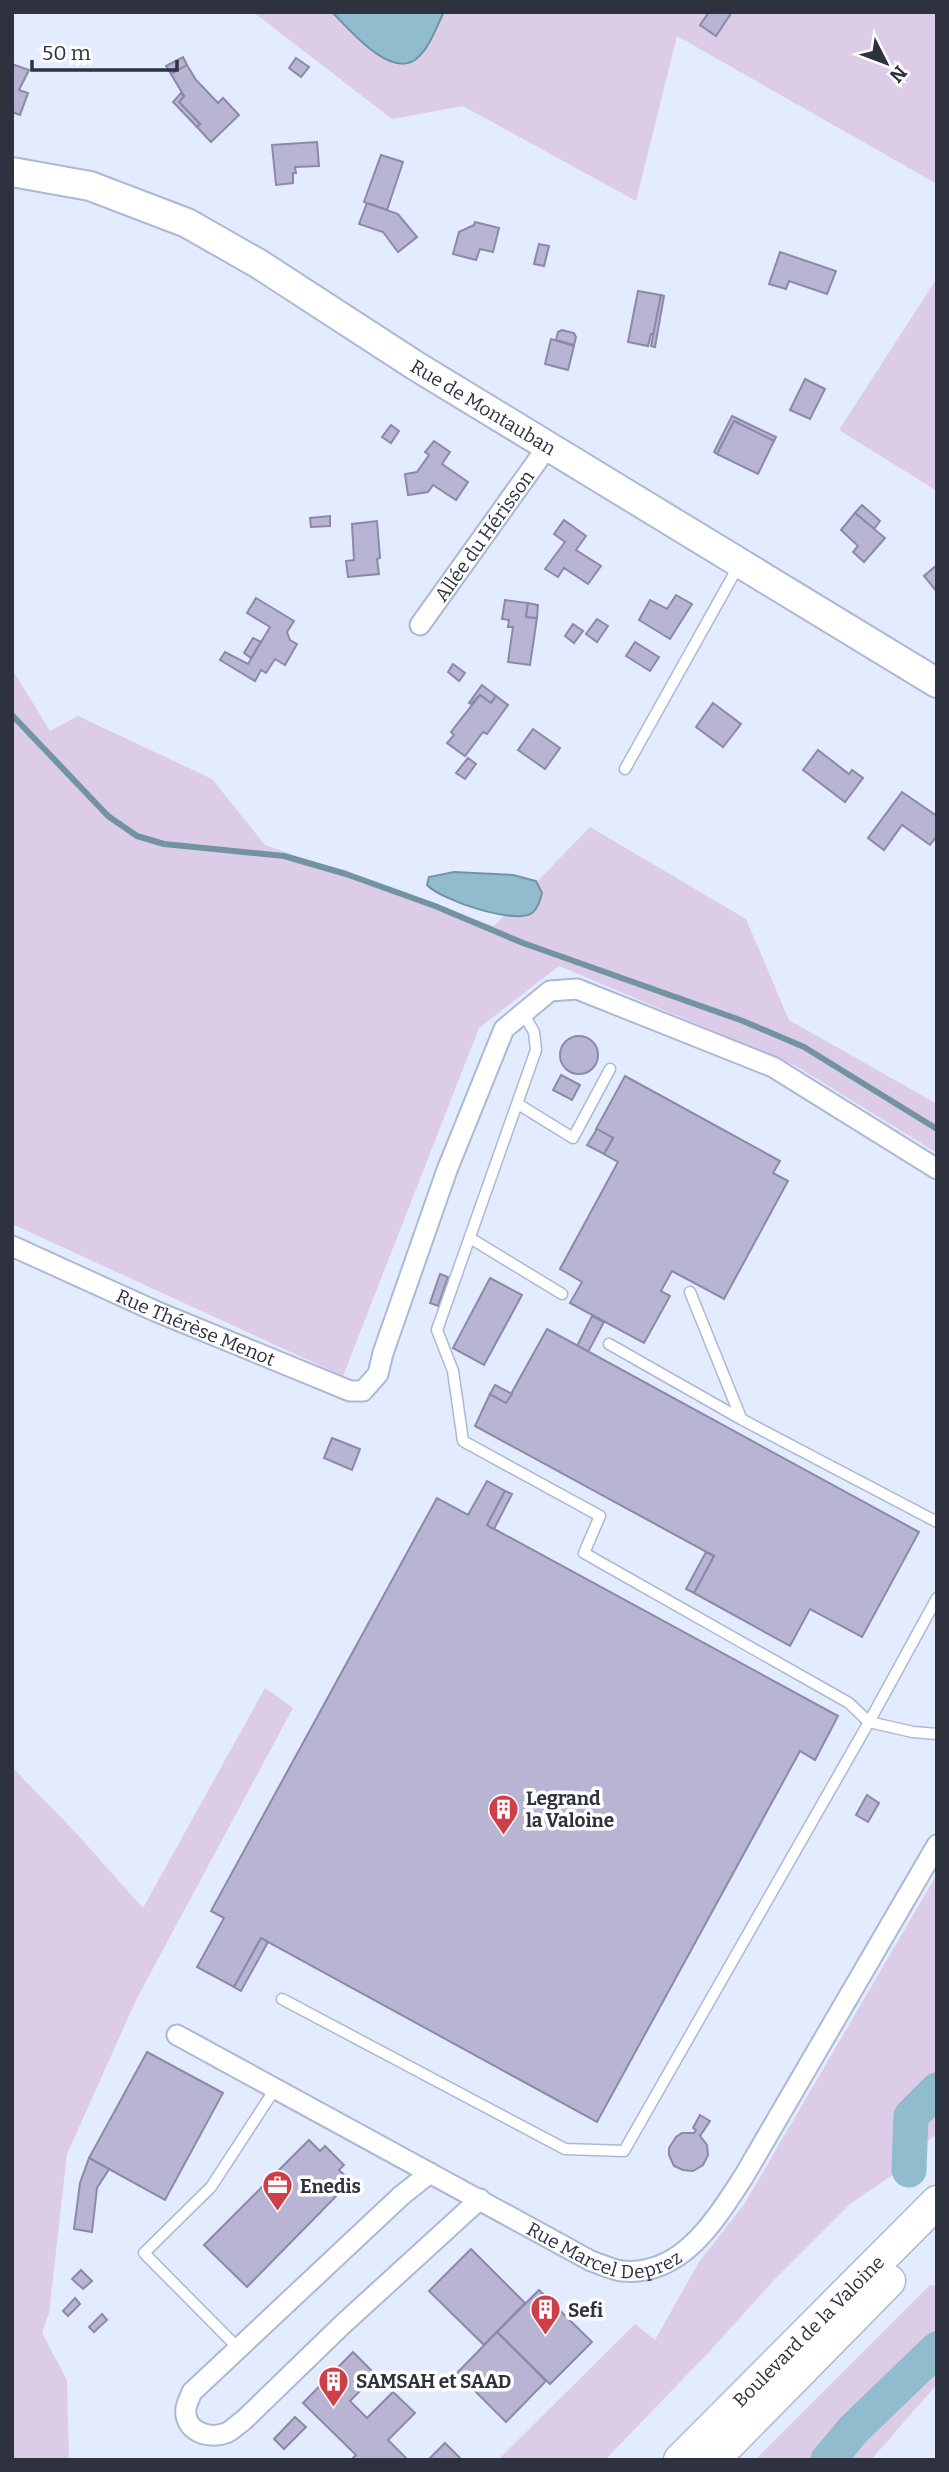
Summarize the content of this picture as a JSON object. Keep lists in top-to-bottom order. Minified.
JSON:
{"streets":{"main road":["Boulevard de la Valoine"],"street":["Rue de Montauban","Allée du Hérisson","Rue Thérèse Menot","Rue Marcel Deprez"]},"crossings":[["Rue de Montauban","Allée du Hérisson"]],"places":{"building":["Legrand la Valoine","Sefi","SAMSAH et SAAD"],"office":["Enedis"]},"scale_bar":"50 m","north":"bottom right"}
